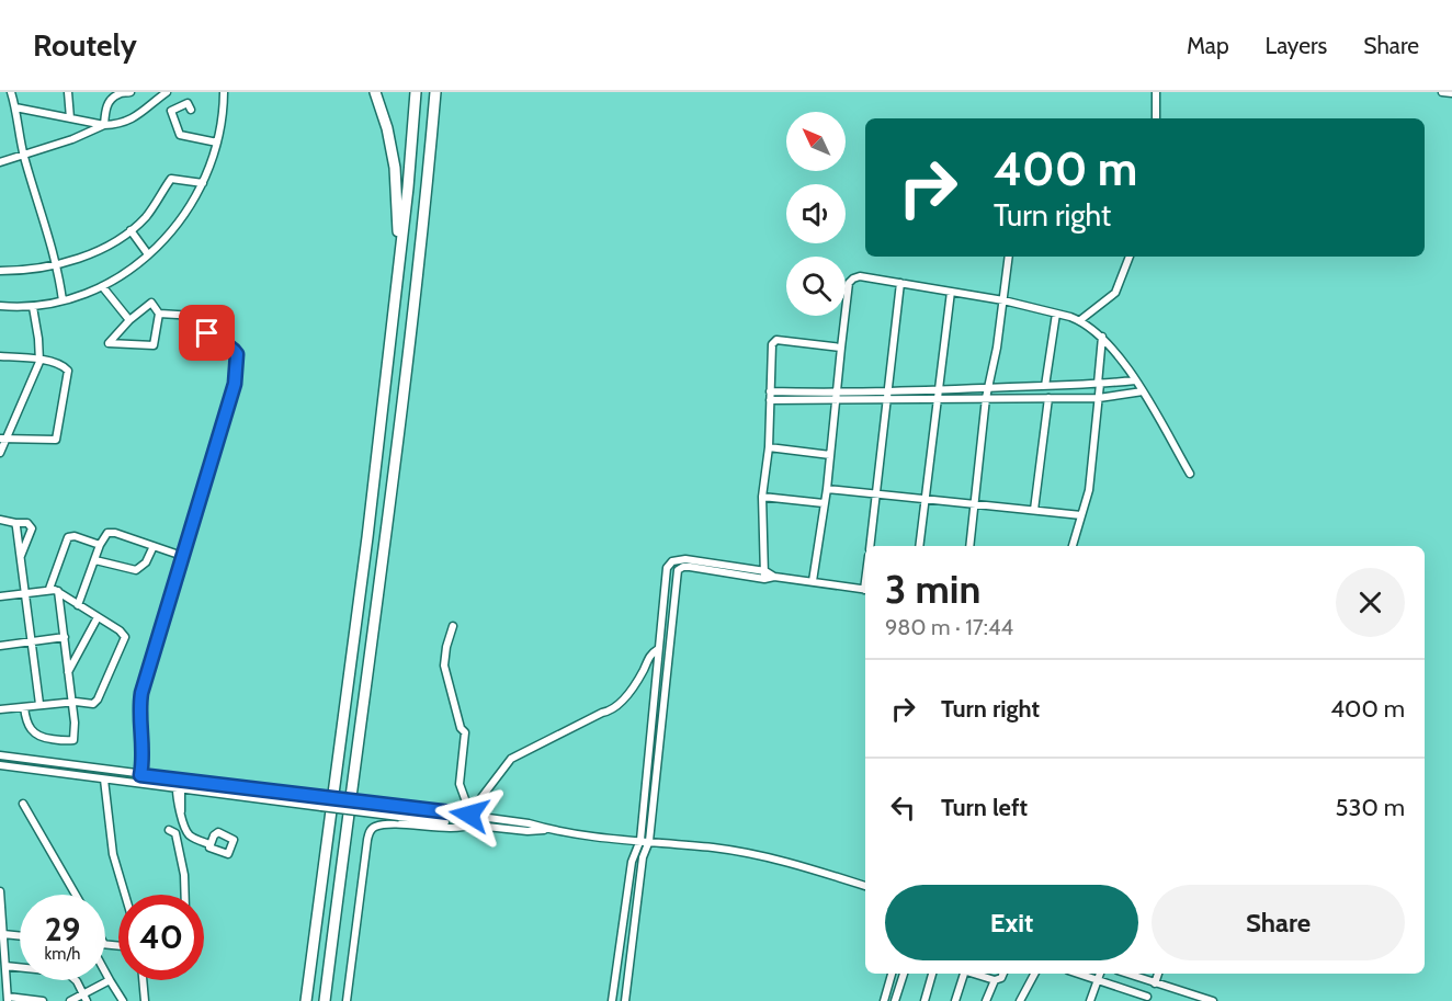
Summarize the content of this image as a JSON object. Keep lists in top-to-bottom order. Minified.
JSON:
{"north":"top left","page":{"header":"Routely","nav":["Map","Layers","Share"],"turn":["400 m","Turn right"],"heading":["3 min","980 m · 17:44"],"list":[{"name":"Turn right","value":"400 m"},{"name":"Turn left","value":"530 m"}],"buttons":["Exit","Share"],"speed":"29 km/h","limit":"40"}}
